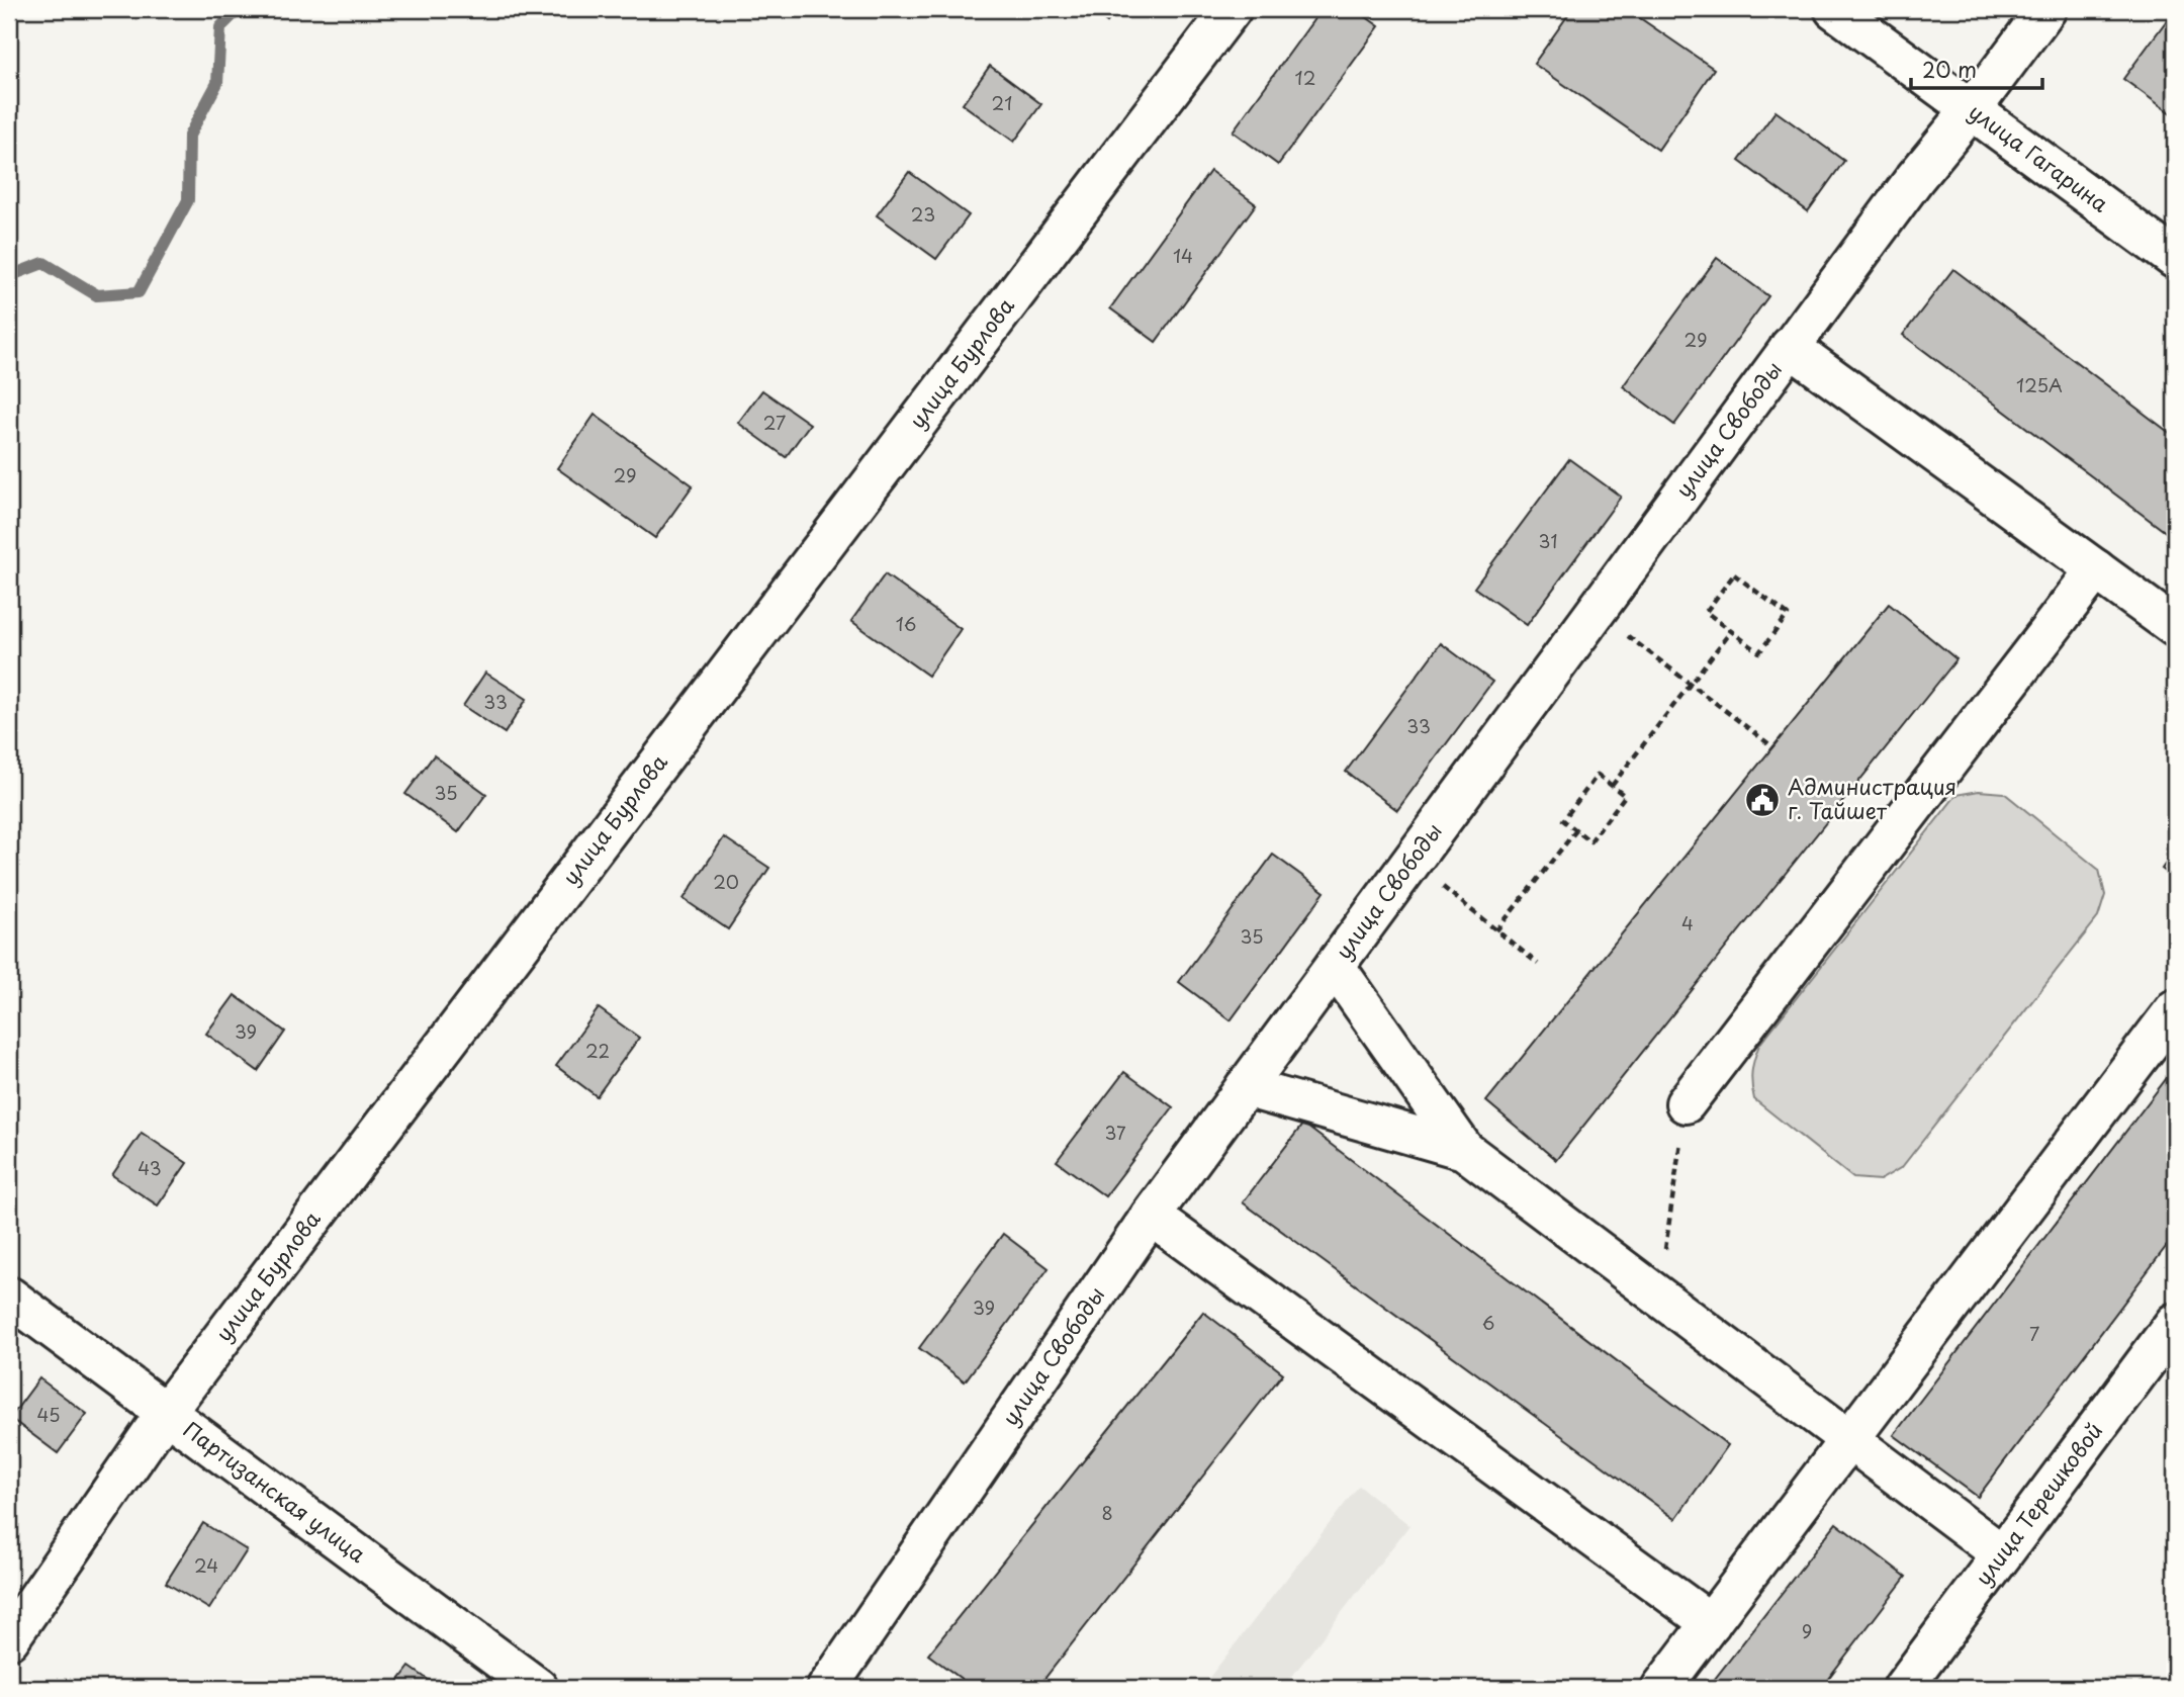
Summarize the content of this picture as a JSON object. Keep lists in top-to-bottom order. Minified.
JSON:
{"streets":{"street":["улица Гагарина","улица Бурлова","улица Свободы","Партизанская улица","улица Терешковой"]},"crossings":[["улица Гагарина","улица Свободы"],["улица Бурлова","Партизанская улица"]],"places":{"public building":["Администрация г. Тайшет"]},"house_numbers":["12","21","23","14","29","125А","27","29","31","16","33","33","35","20","4","35","39","22","37","43","39","6","7","45","8","24","9"],"scale_bar":"20 m"}
